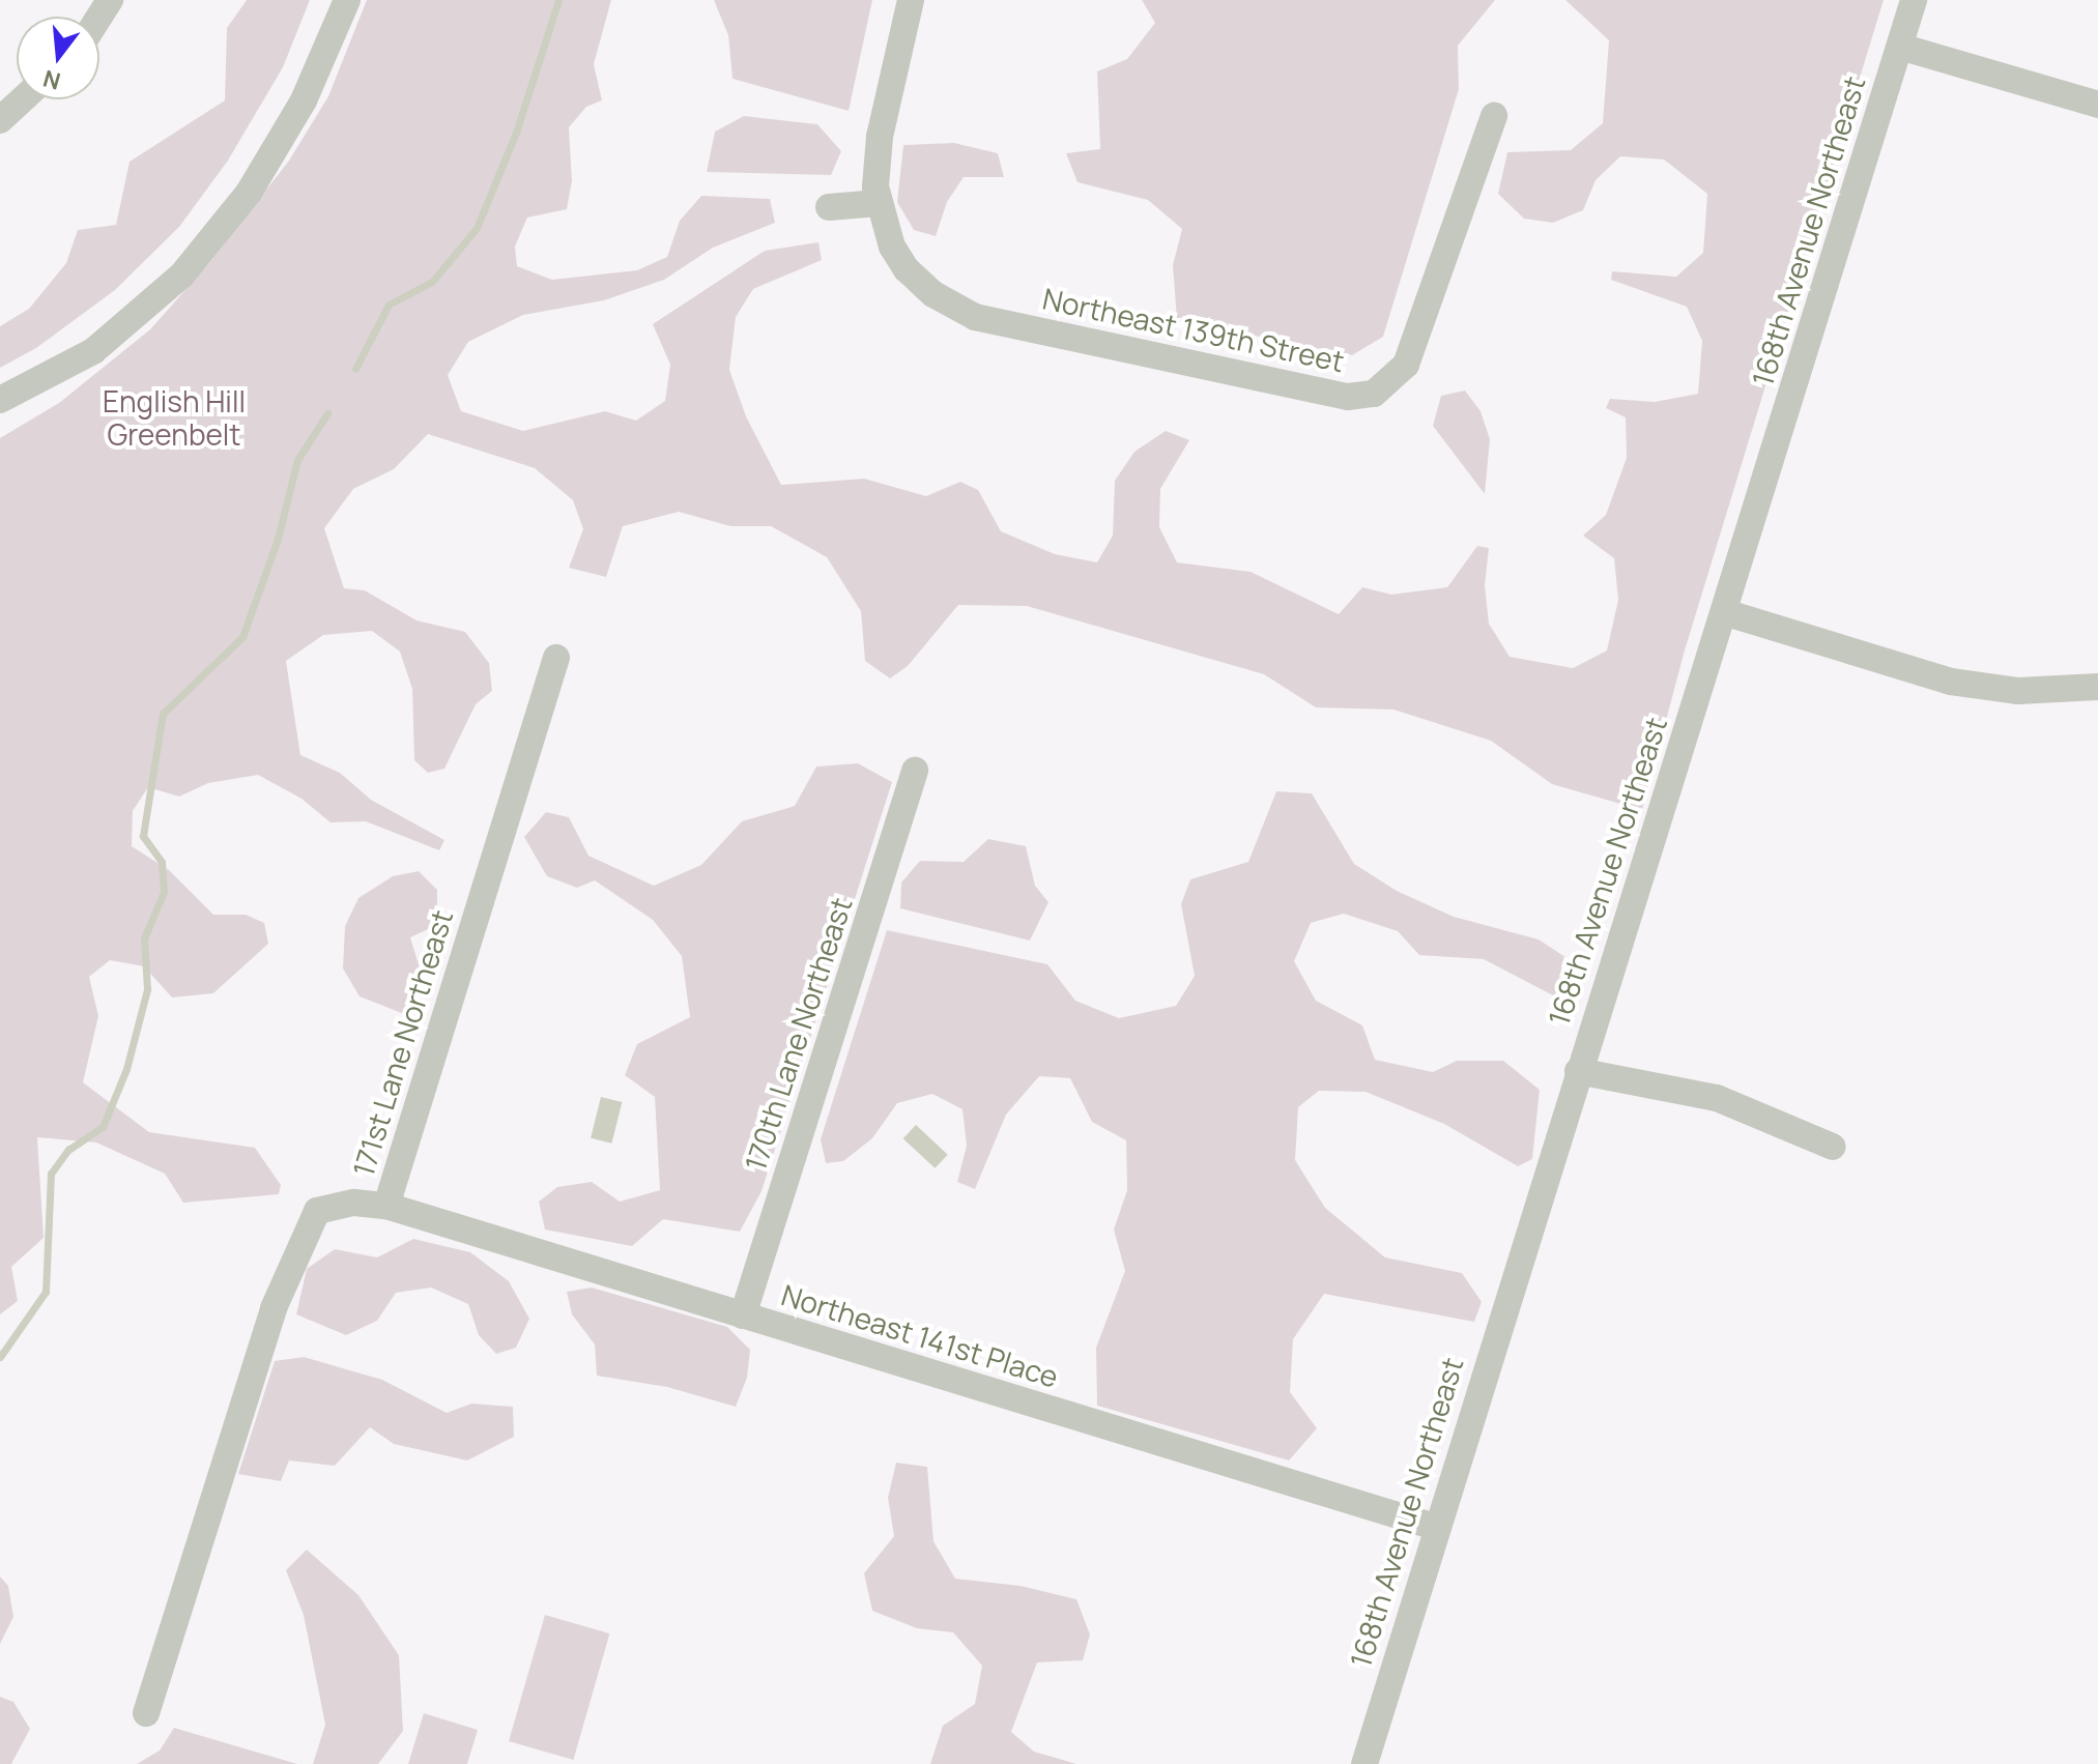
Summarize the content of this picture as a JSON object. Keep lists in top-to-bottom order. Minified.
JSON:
{"streets":{"street":["168th Avenue Northeast","Northeast 139th Street","170th Lane Northeast","171st Lane Northeast","Northeast 141st Place"]},"crossings":[["168th Avenue Northeast","Northeast 141st Place"],["170th Lane Northeast","Northeast 141st Place"],["171st Lane Northeast","Northeast 141st Place"]],"parks":["English Hill Greenbelt"],"north":"bottom"}
